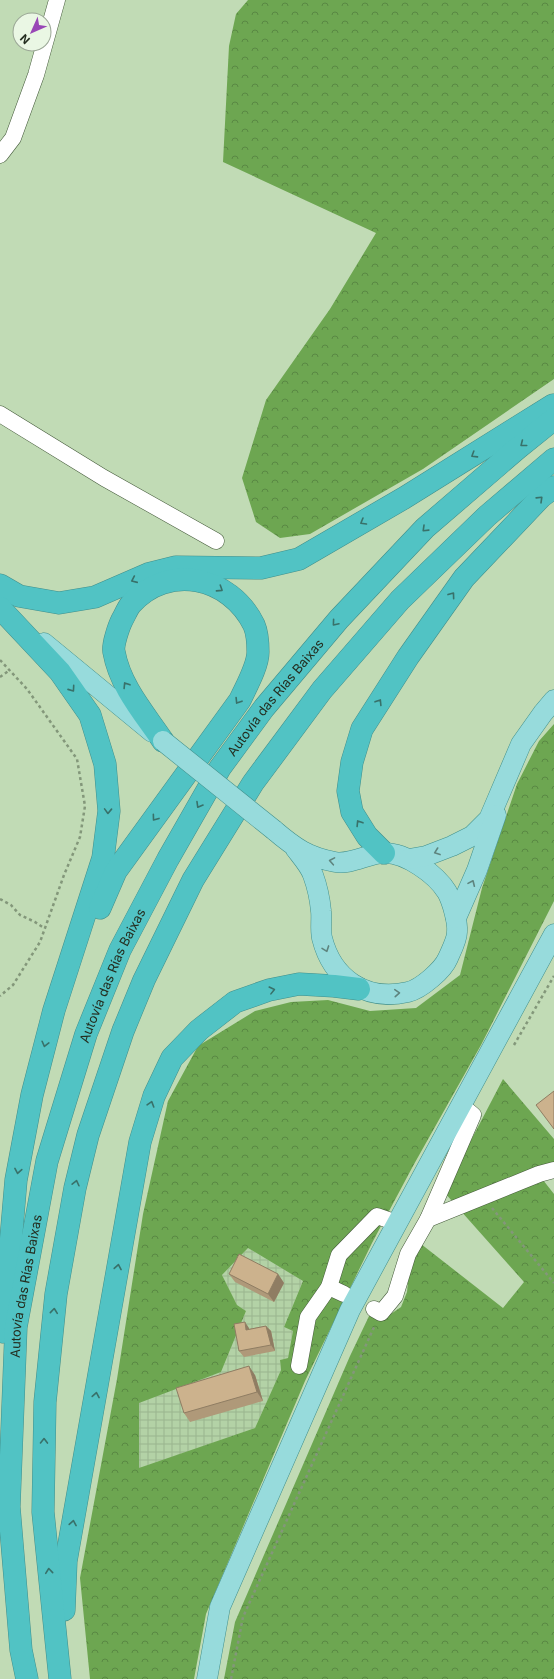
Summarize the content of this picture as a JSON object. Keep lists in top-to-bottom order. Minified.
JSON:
{"streets":{"highway":["Autovía das Rías Baixas"]},"north":"bottom left"}
